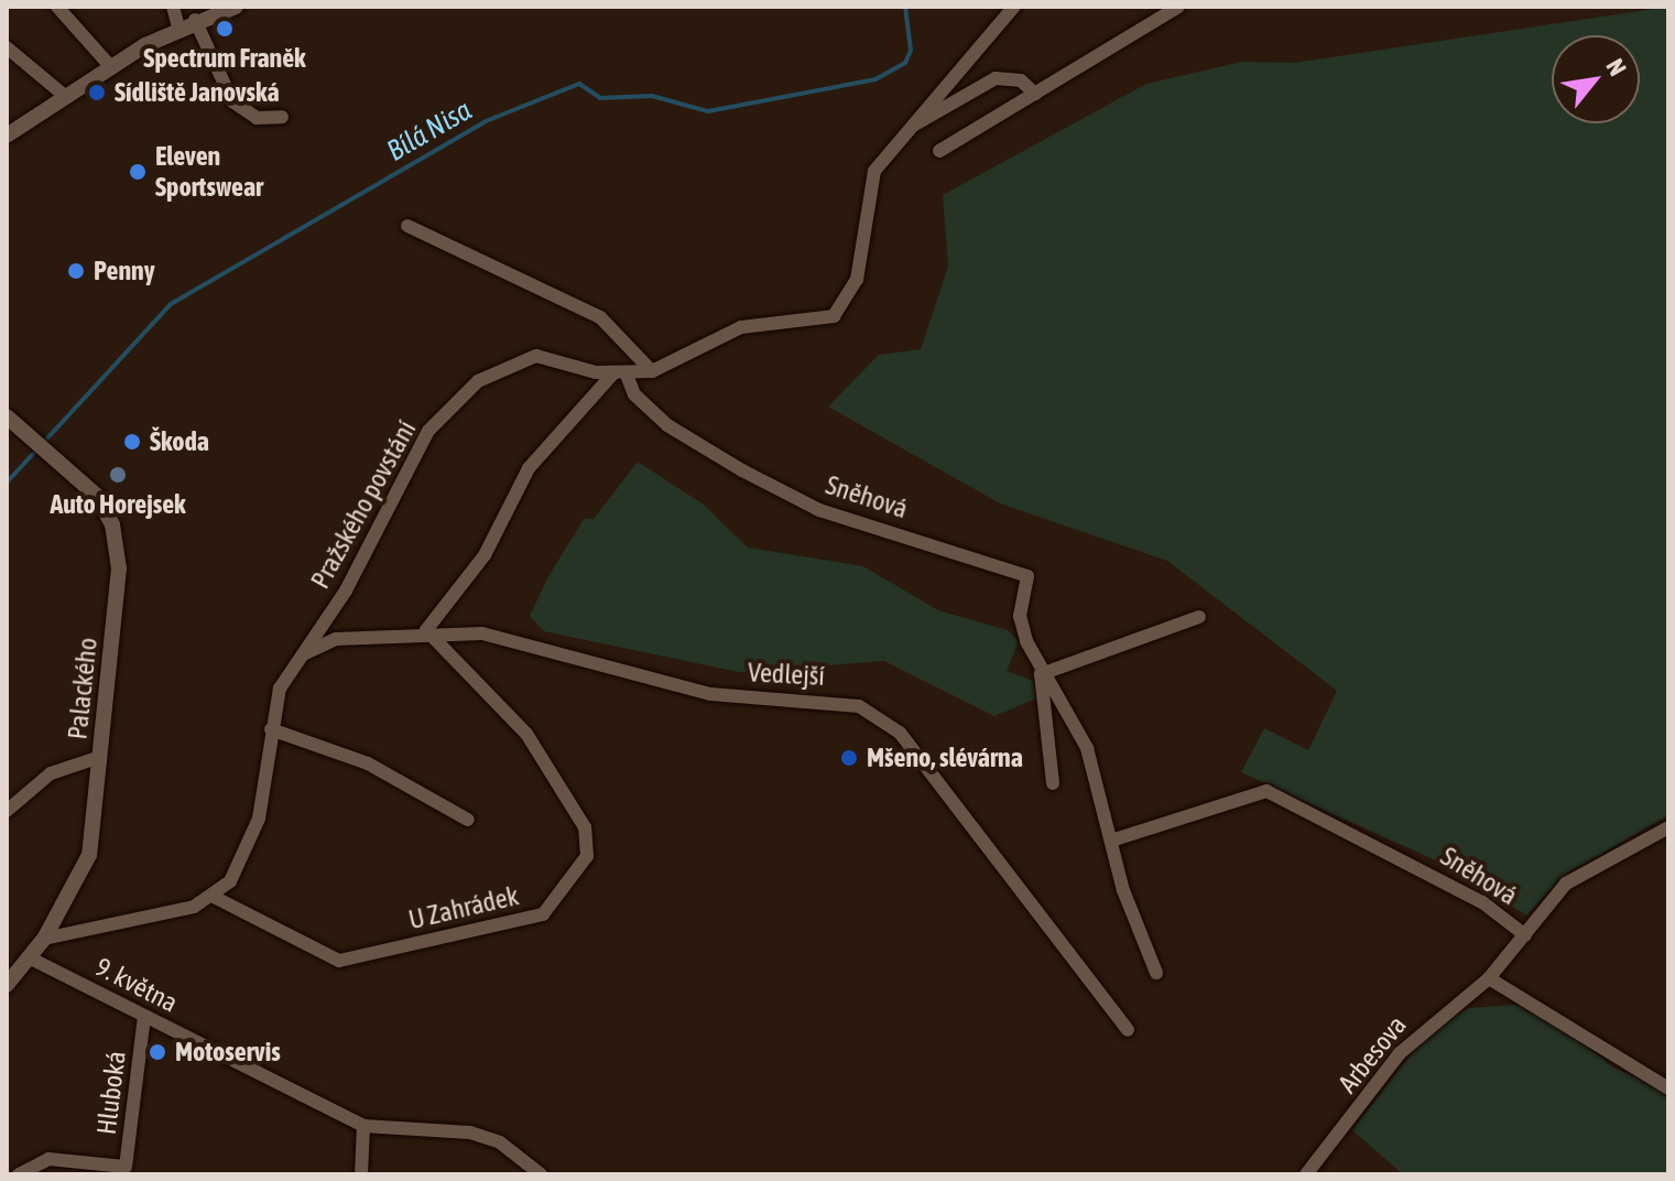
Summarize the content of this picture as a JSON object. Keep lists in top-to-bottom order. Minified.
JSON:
{"streets":{"street":["Sněhová","Pražského povstání","Vedlejší","Palackého","U Zahrádek","9. května","Arbesova","Hluboká"]},"crossings":[["Sněhová","Pražského povstání"],["Sněhová","Arbesova"],["Pražského povstání","Vedlejší"],["Pražského povstání","U Zahrádek"],["Vedlejší","U Zahrádek"],["Palackého","9. května"],["9. května","Hluboká"]],"water":["Bílá Nisa"],"places":["Spectrum Franěk","Sídliště Janovská","Eleven Sportswear","Penny","Škoda","Auto Horejsek","Mšeno, slévárna","Motoservis"],"north":"top right"}
